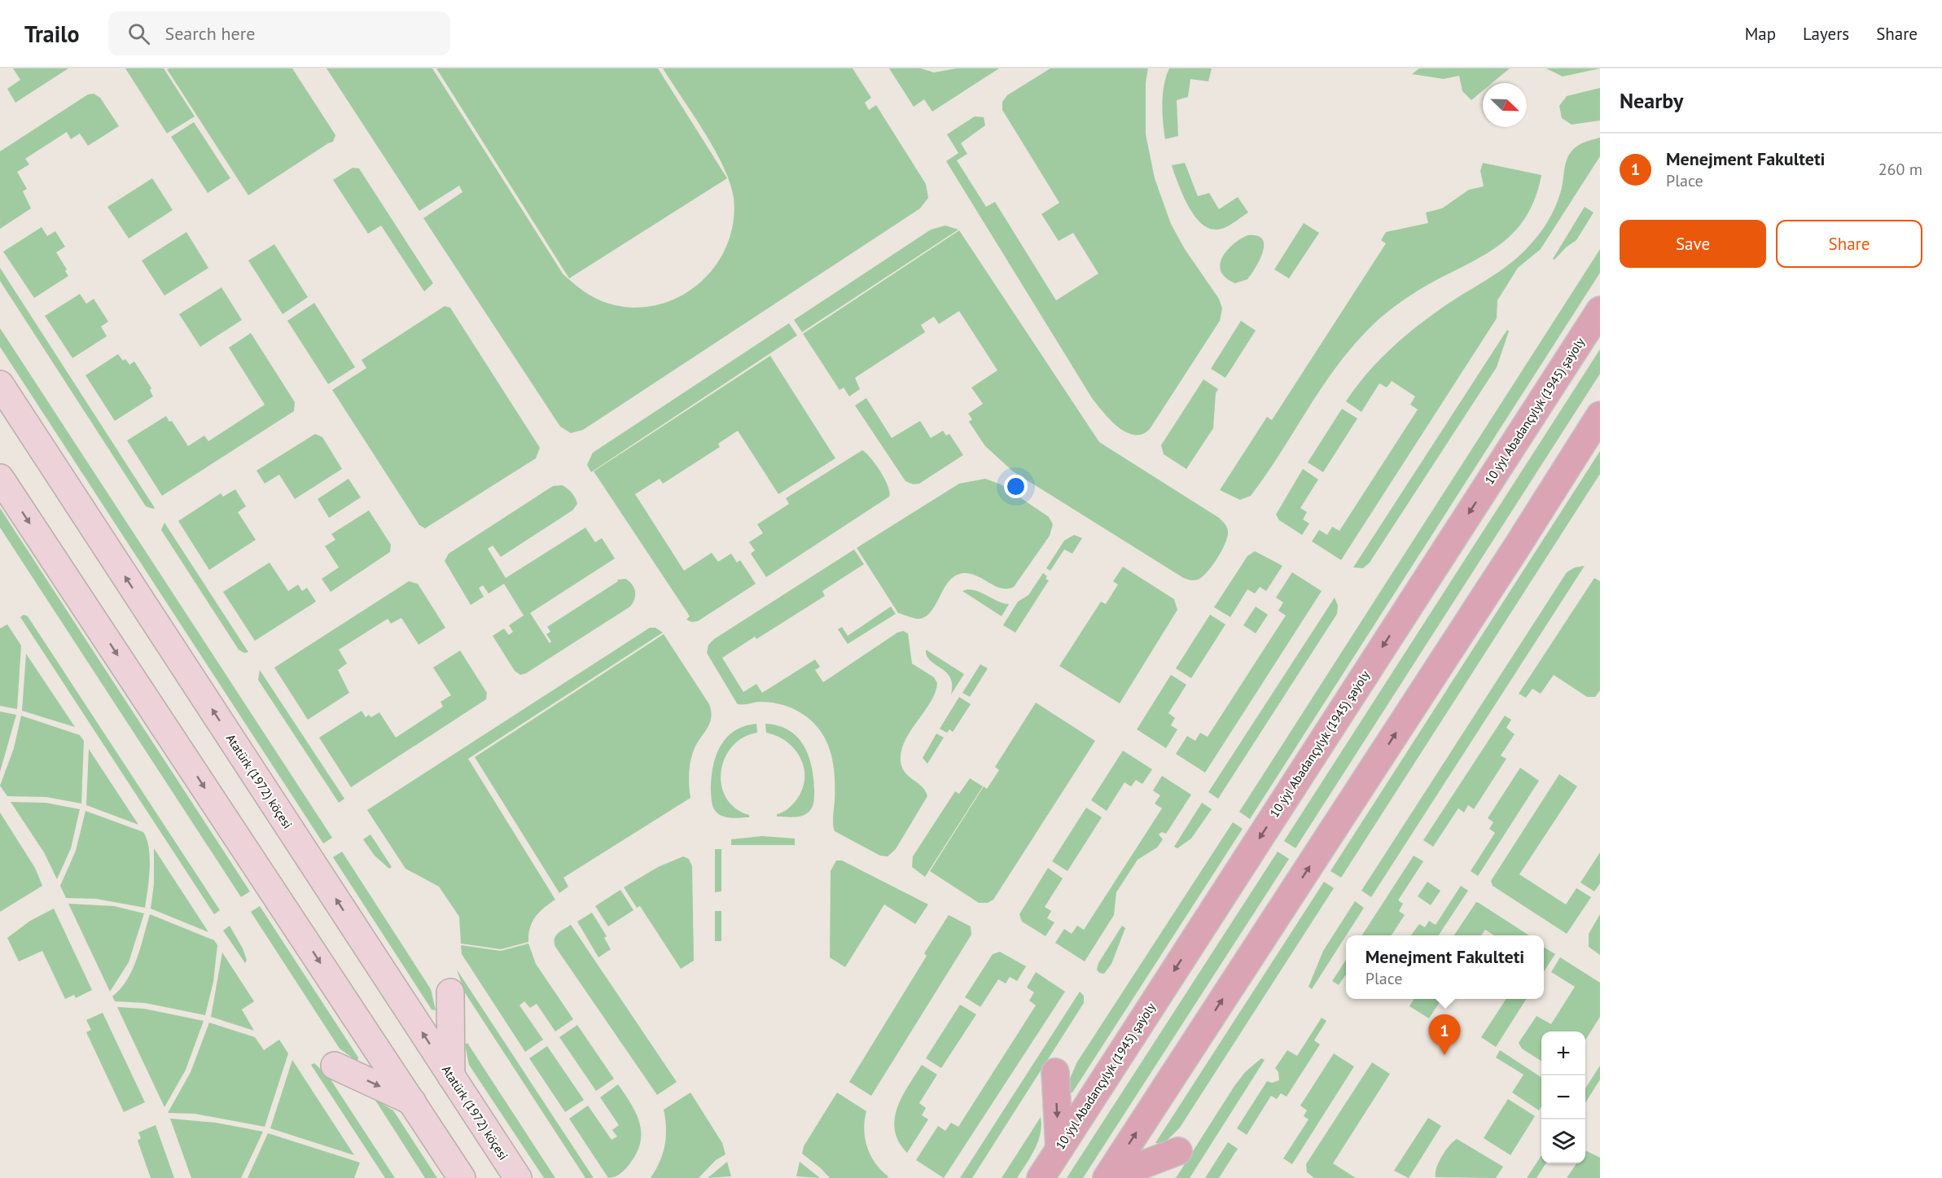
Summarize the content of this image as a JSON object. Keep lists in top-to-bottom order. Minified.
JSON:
{"streets":{"main road":["10 ýyl Abadançylyk (1945) şaýoly","Atatürk (1972) köçesi"]},"north":"bottom right","page":{"header":"Trailo","search":"Search here","nav":["Map","Layers","Share"],"heading":"Nearby","list":[{"mark":"1","name":"Menejment Fakulteti","note":"Place","value":"260 m"}],"buttons":["Save","Share"],"popup":["Menejment Fakulteti","Place"],"pins":"1","map_buttons":["+","−"]}}
